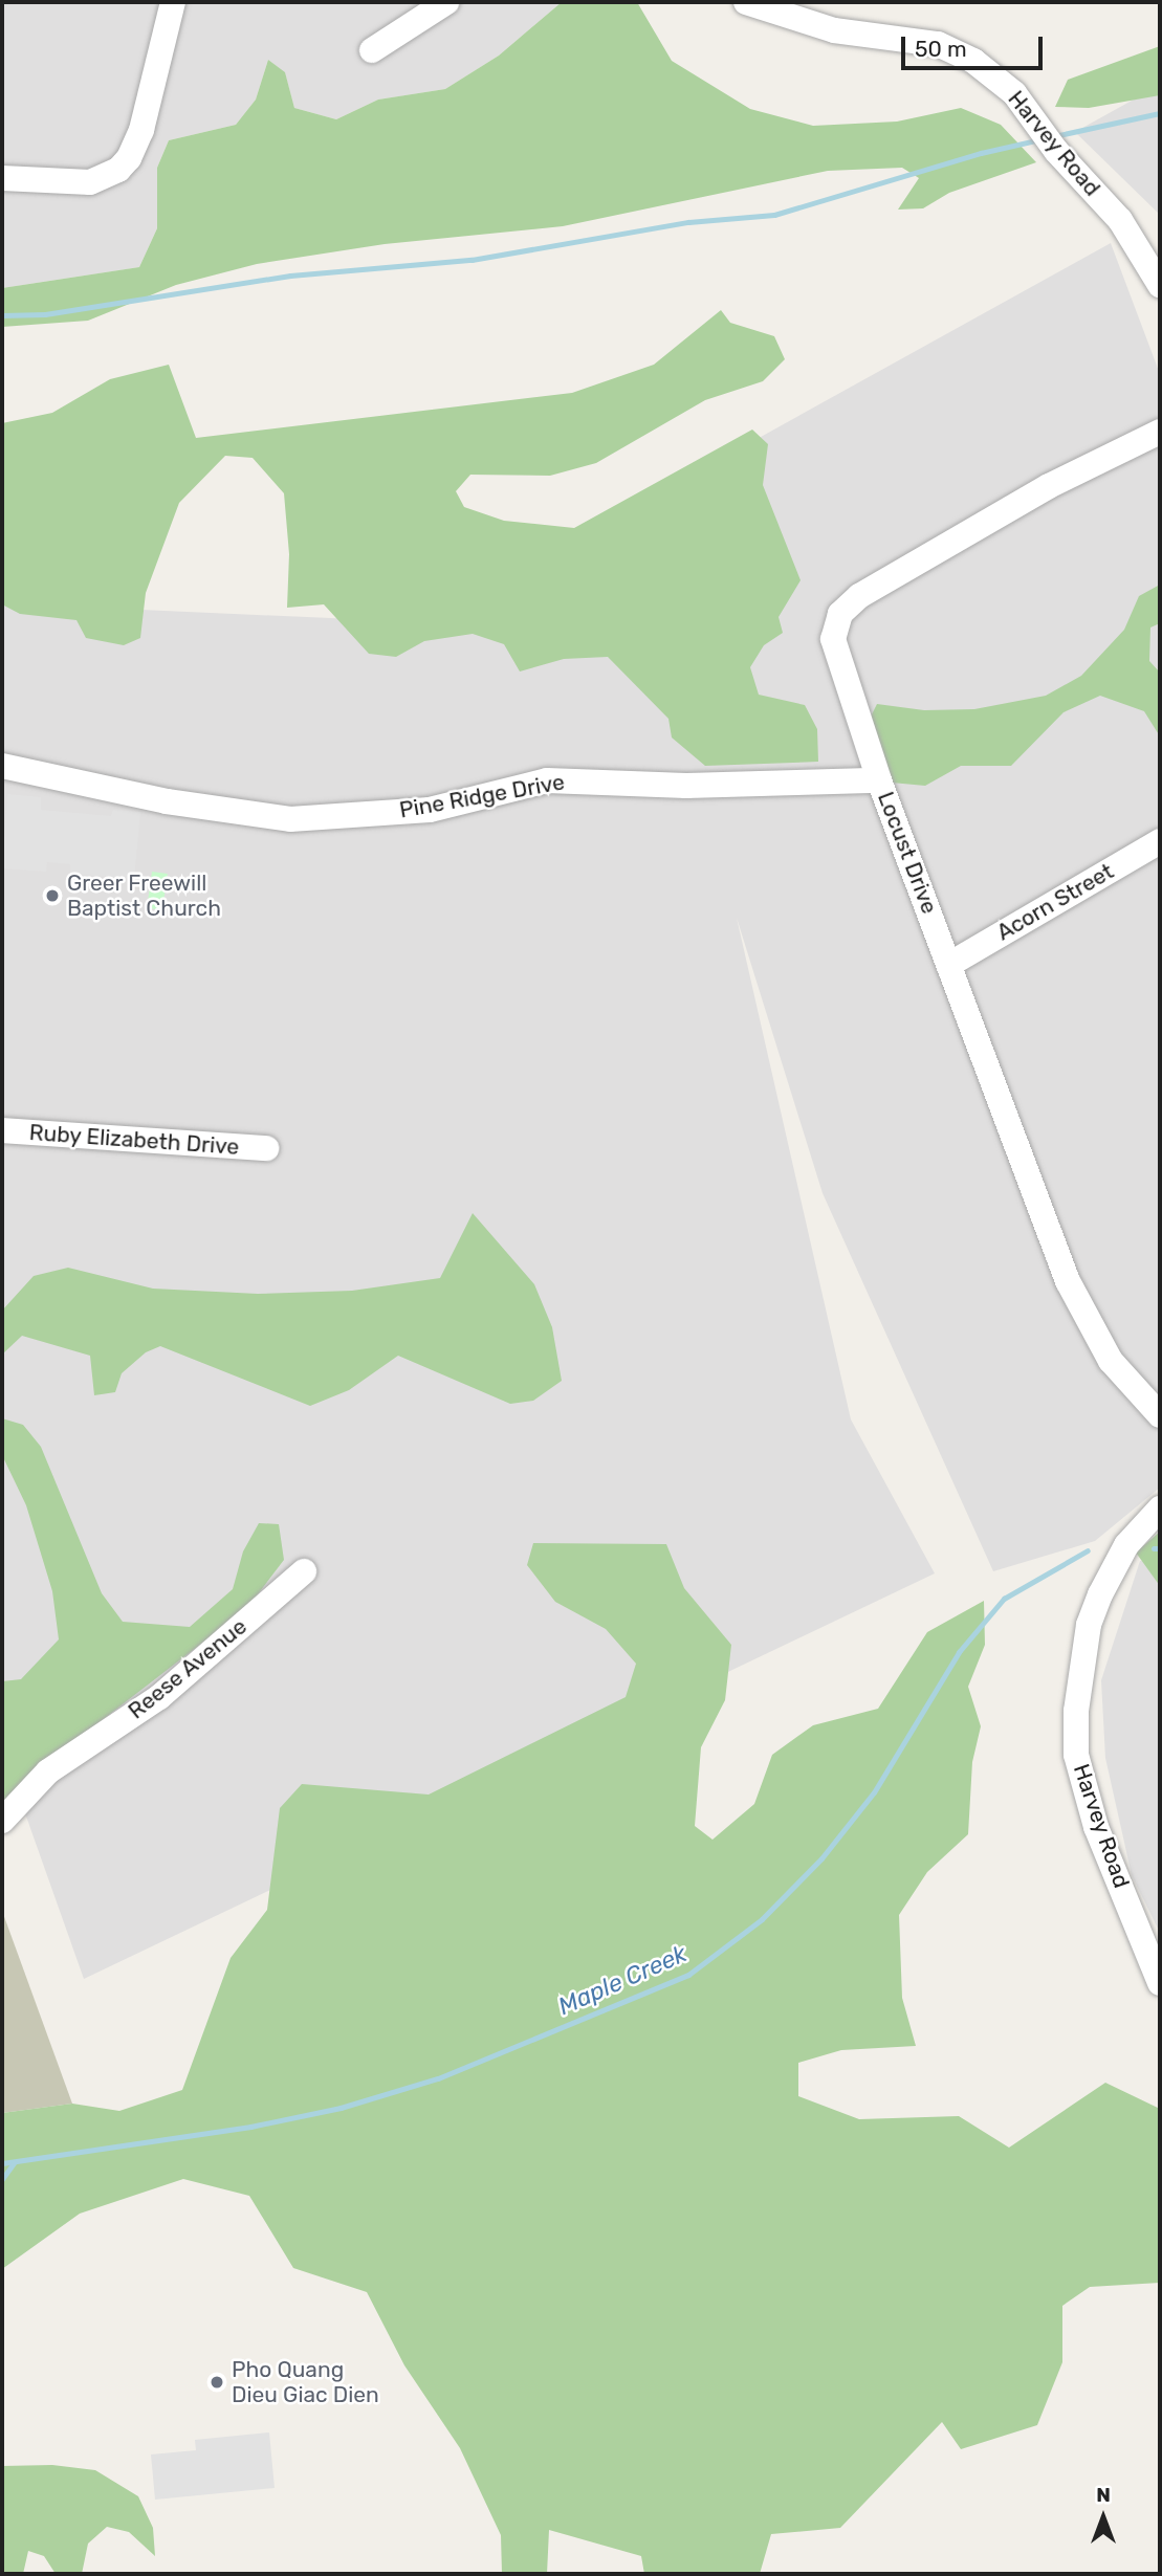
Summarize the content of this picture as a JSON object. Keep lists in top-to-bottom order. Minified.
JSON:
{"streets":{"street":["Harvey Road","Pine Ridge Drive","Locust Drive","Acorn Street","Ruby Elizabeth Drive","Reese Avenue"]},"crossings":[["Pine Ridge Drive","Locust Drive"],["Locust Drive","Acorn Street"]],"water":["Maple Creek"],"places":["Greer Freewill Baptist Church","Pho Quang Dieu Giac Dien"],"scale_bar":"50 m","north":"top"}
